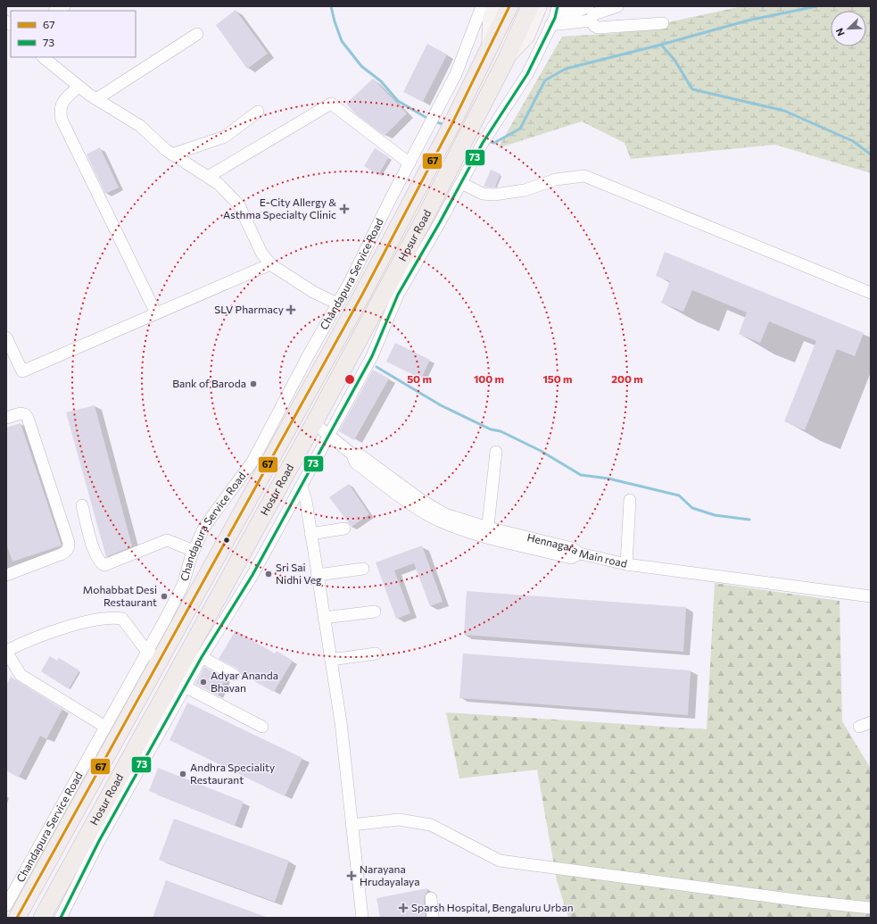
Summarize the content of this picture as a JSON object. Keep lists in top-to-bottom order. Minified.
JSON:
{"streets":{"highway":["Hosur Road"],"street":["Chandapura Service Road","Hennagara Main road"]},"crossings":[["Hosur Road","Chandapura Service Road"],["Hosur Road","Hennagara Main road"]],"places":{"health":["E-City Allergy & Asthma Specialty Clinic","SLV Pharmacy","Narayana Hrudayalaya","Sparsh Hospital, Bengaluru Urban"],"other":["Bank of Baroda","Sri Sai Nidhi Veg","Mohabbat Desi Restaurant","Adyar Ananda Bhavan","Andhra Speciality Restaurant"]},"lines":["transit line 67","transit line 73"],"legend":["67","73"],"north":"bottom left","rings":["50 m","100 m","150 m","200 m"]}
